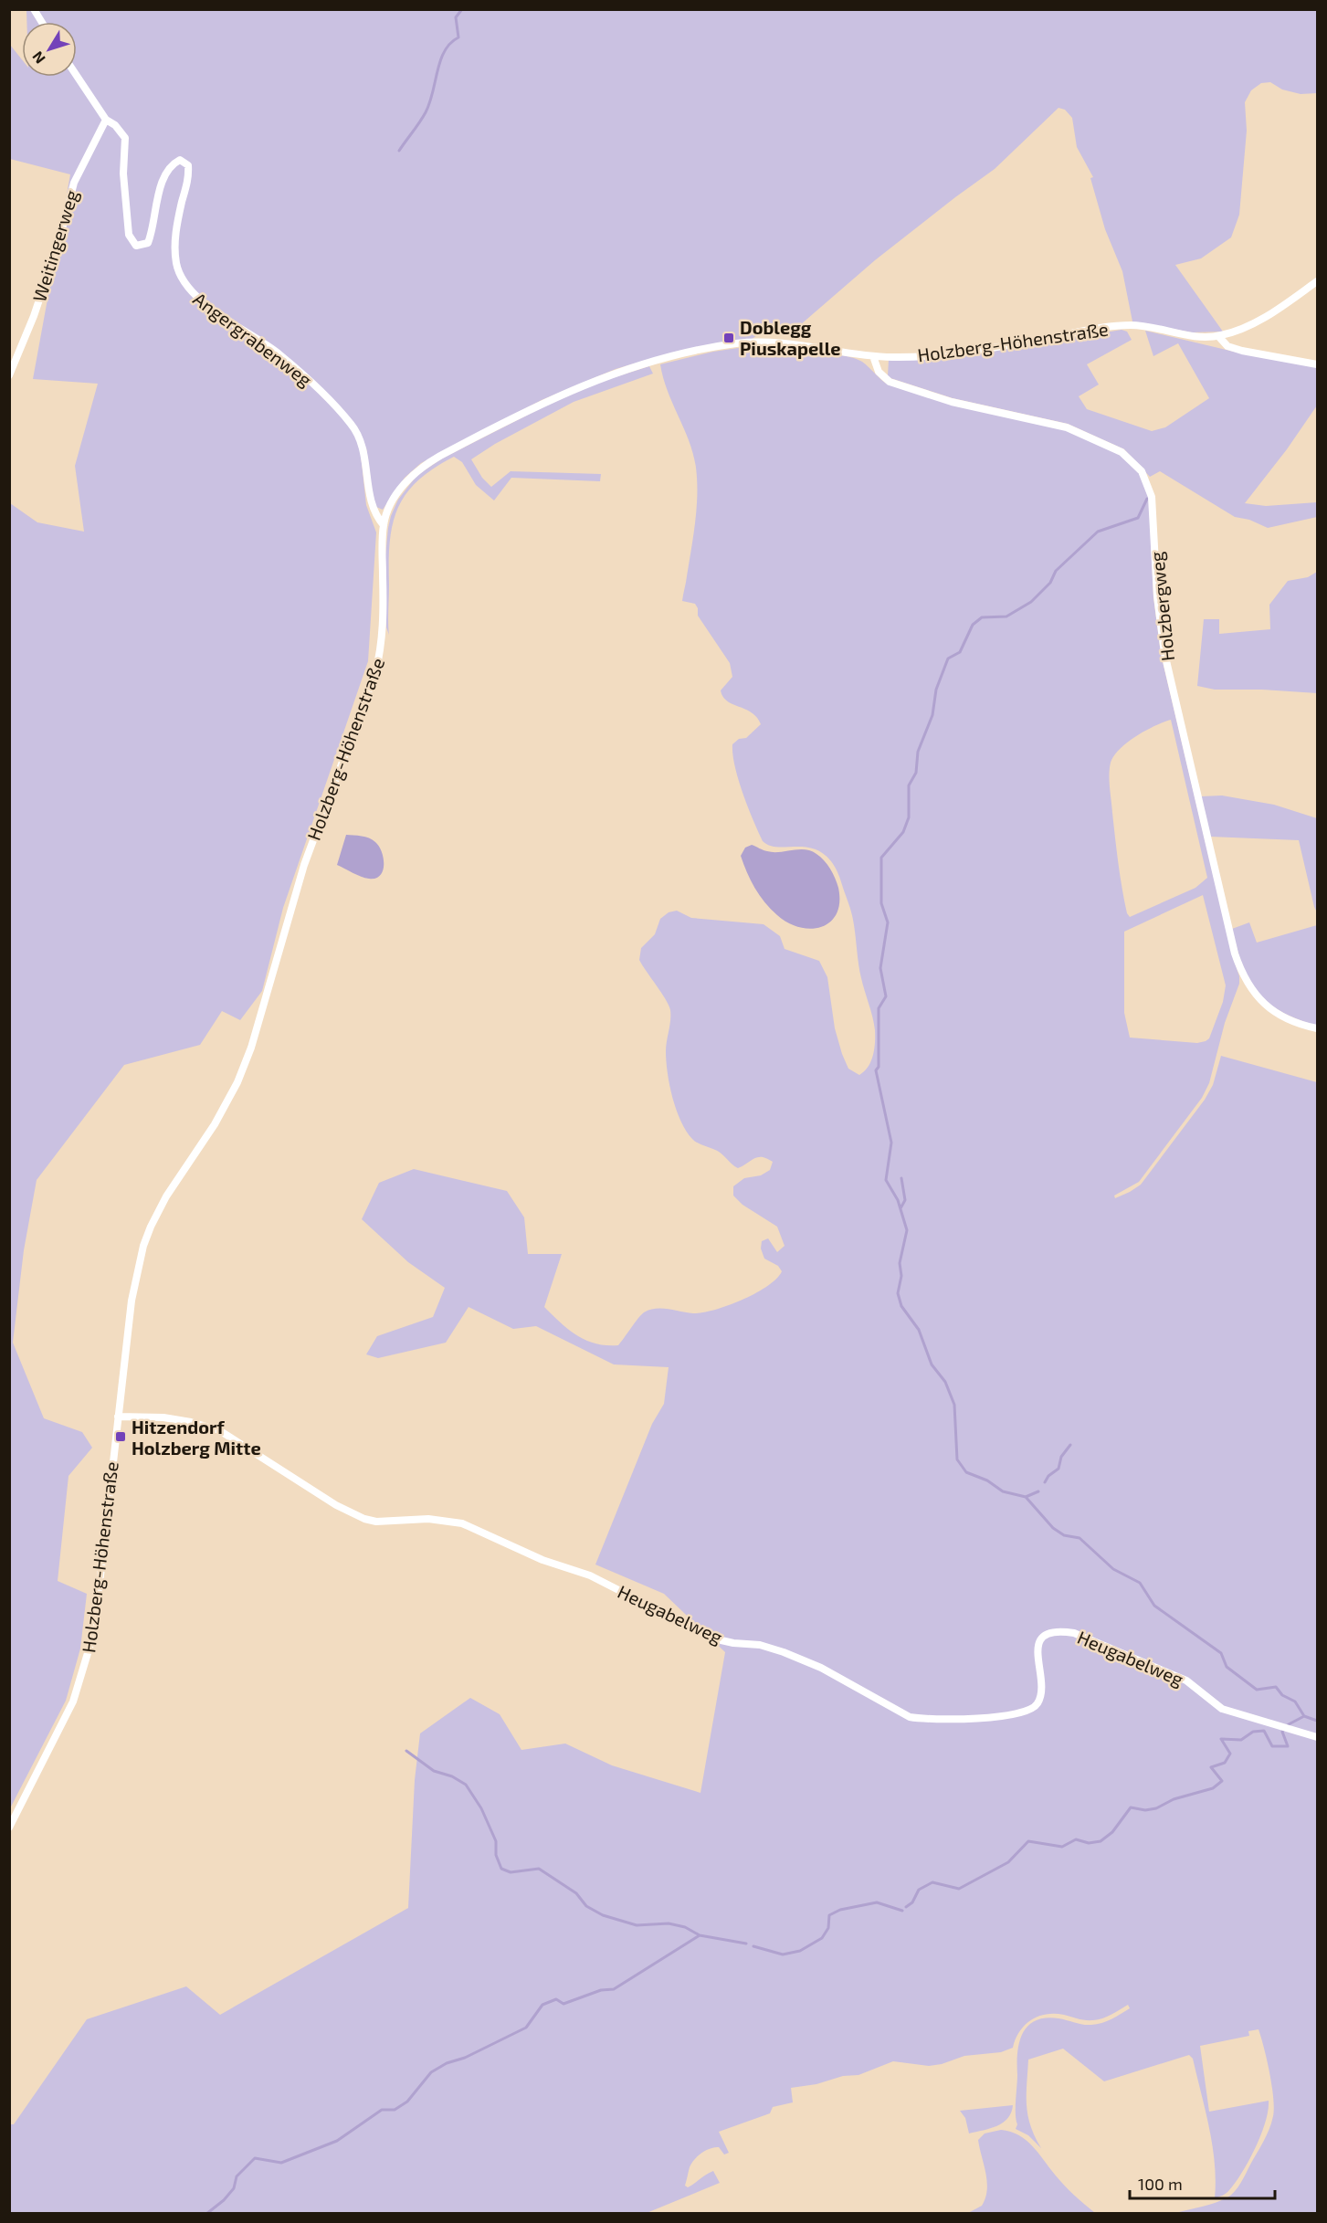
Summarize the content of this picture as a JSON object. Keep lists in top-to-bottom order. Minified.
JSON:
{"streets":{"street":["Weitingerweg","Angergrabenweg","Holzberg-Höhenstraße","Holzbergweg","Heugabelweg"]},"crossings":[["Weitingerweg","Angergrabenweg"],["Angergrabenweg","Holzberg-Höhenstraße"],["Holzberg-Höhenstraße","Holzbergweg"],["Holzberg-Höhenstraße","Heugabelweg"]],"places":{"transit":["Doblegg Piuskapelle","Hitzendorf Holzberg Mitte"]},"scale_bar":"100 m","north":"bottom left"}
